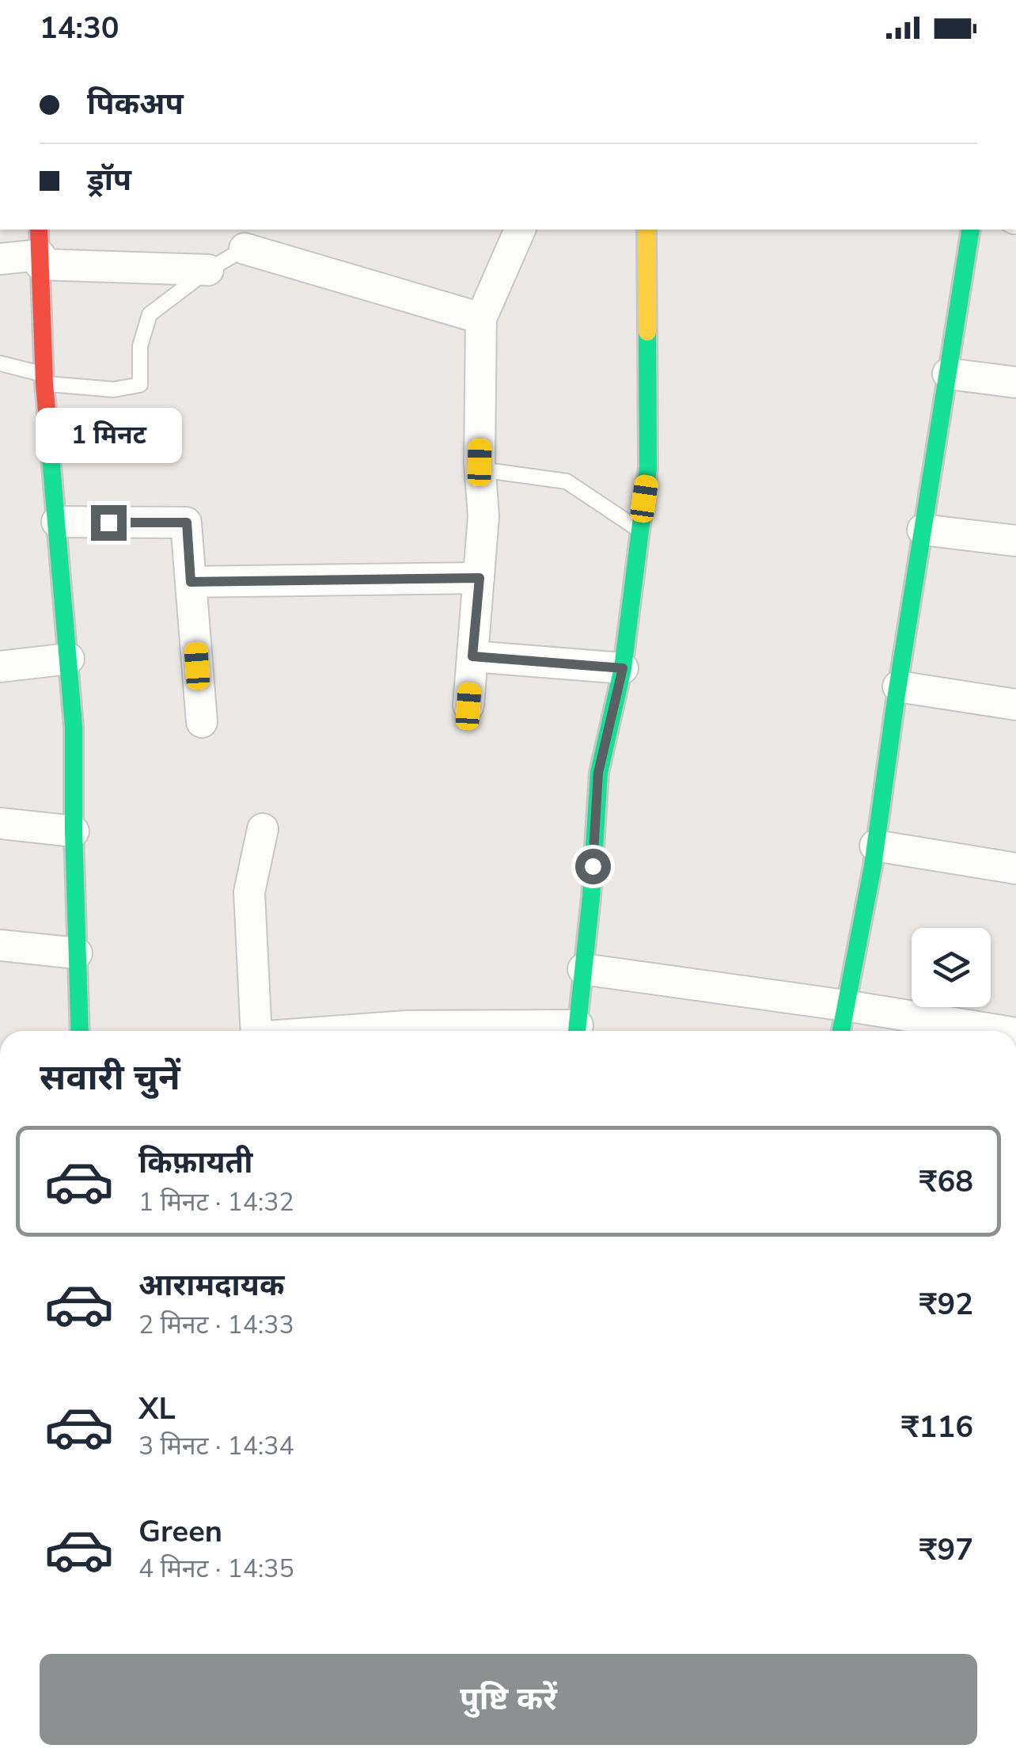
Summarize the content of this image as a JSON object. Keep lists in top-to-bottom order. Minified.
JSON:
{"page":{"status":"14:30","banner":["पिकअप","ड्रॉप"],"bubble":"1 मिनट","heading":"सवारी चुनें","list":[{"name":"किफ़ायती","note":"1 मिनट · 14:32","value":"₹68"},{"name":"आरामदायक","note":"2 मिनट · 14:33","value":"₹92"},{"name":"XL","note":"3 मिनट · 14:34","value":"₹116"},{"name":"Green","note":"4 मिनट · 14:35","value":"₹97"}],"buttons":"पुष्टि करें"}}
